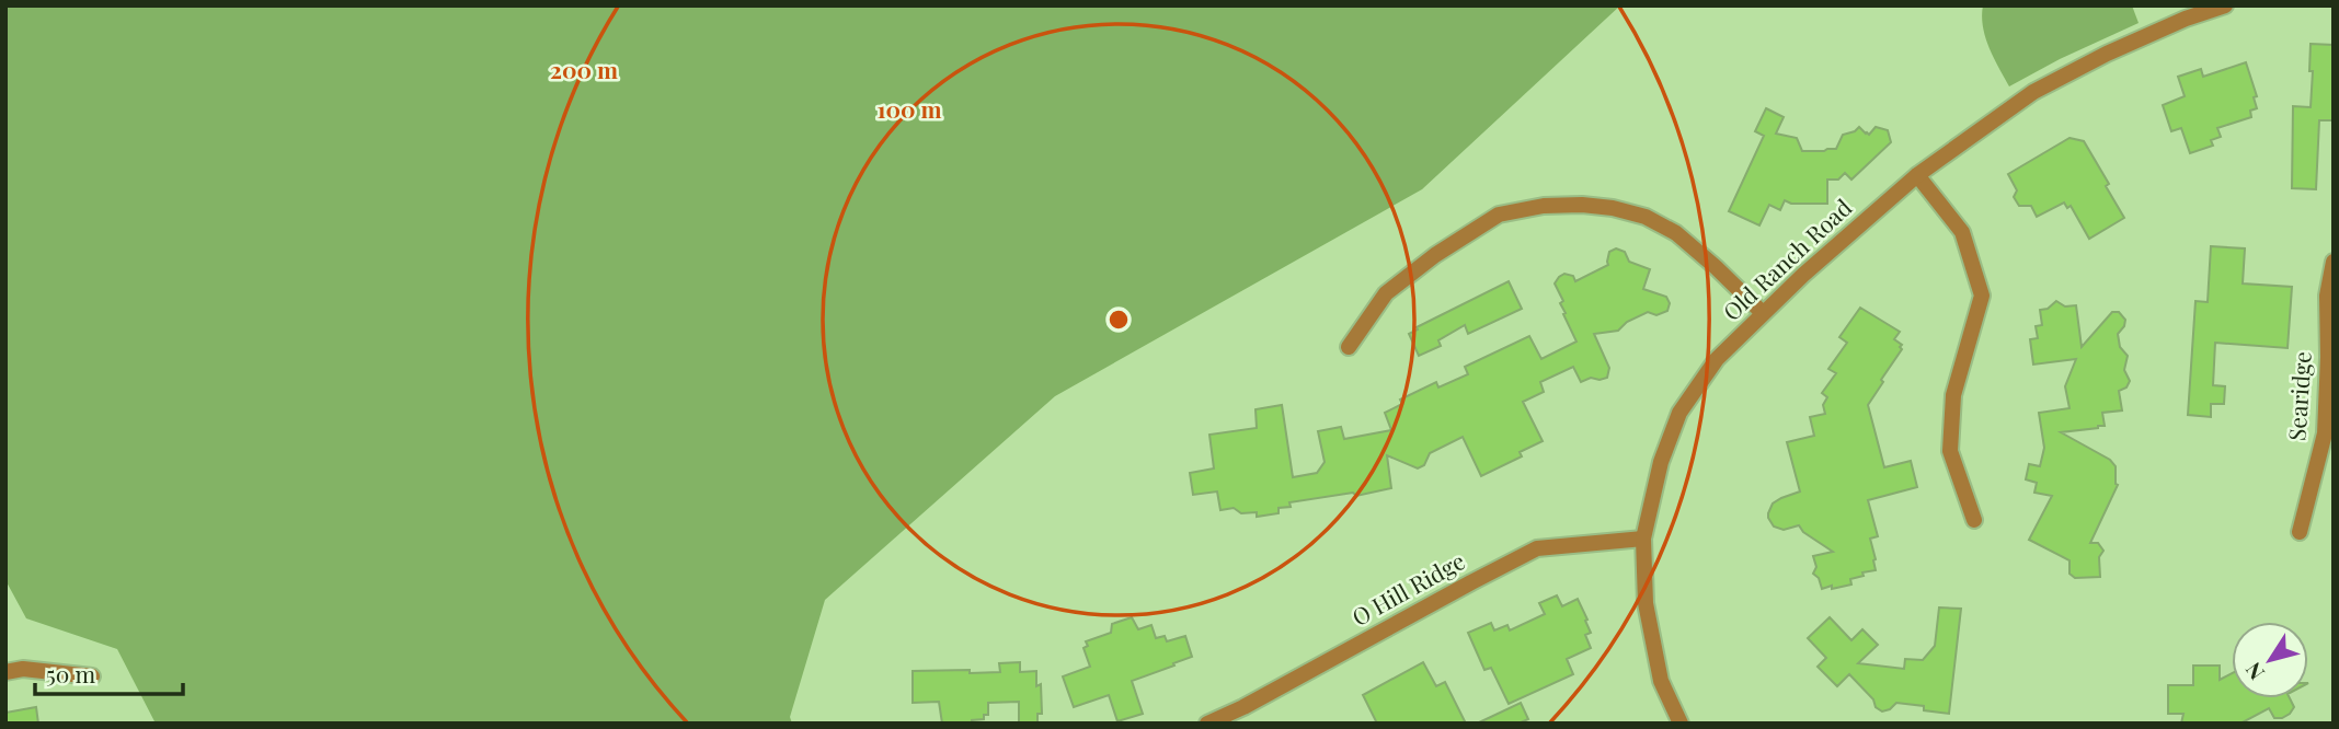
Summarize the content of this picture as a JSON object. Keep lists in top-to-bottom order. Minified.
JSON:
{"streets":{"street":["Old Ranch Road","Searidge","O Hill Ridge"]},"crossings":[["Old Ranch Road","O Hill Ridge"]],"scale_bar":"50 m","north":"bottom left","rings":["200 m","100 m"]}
